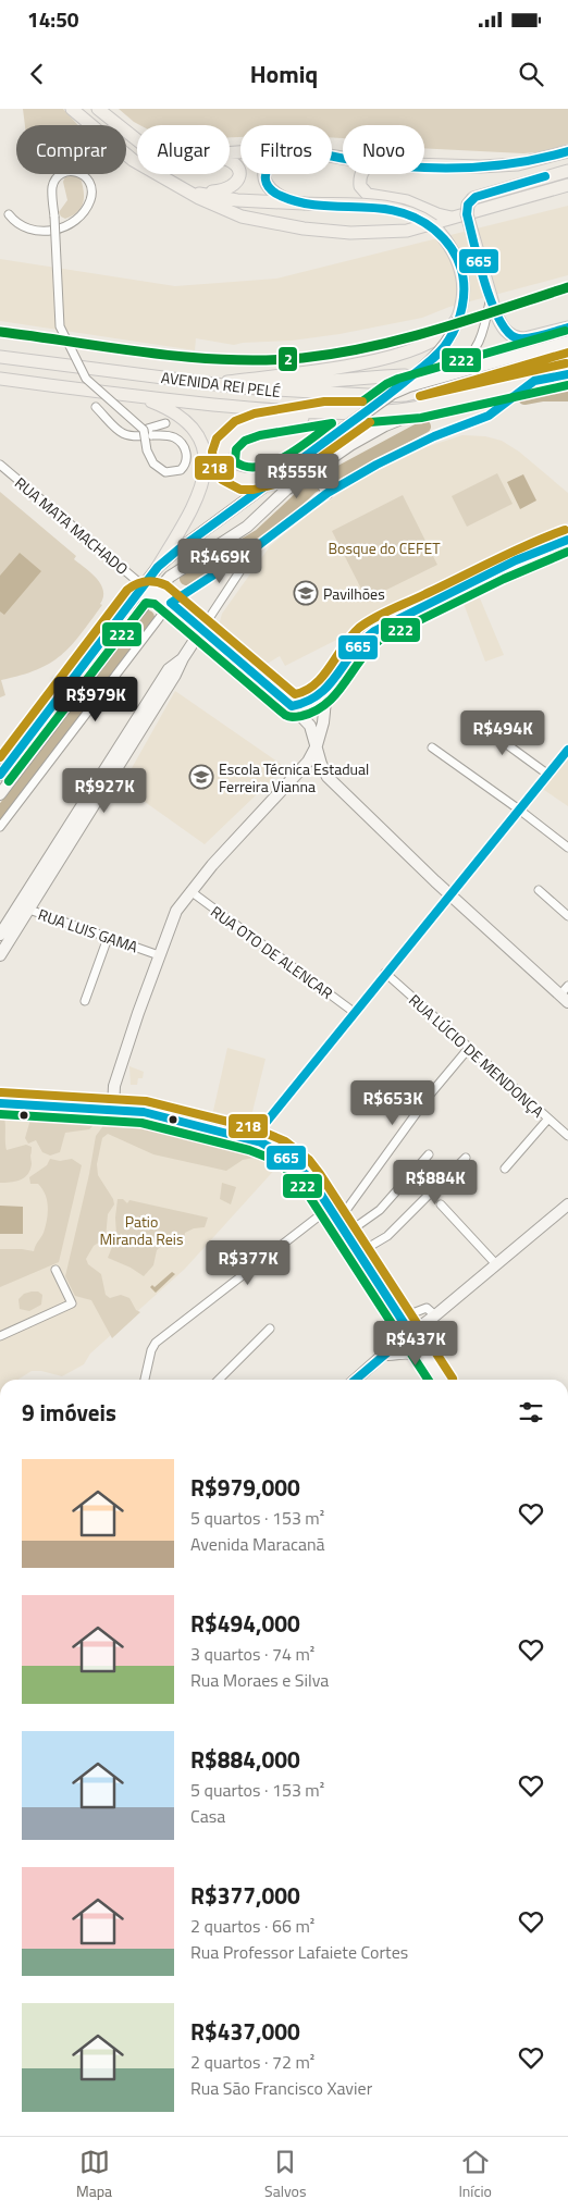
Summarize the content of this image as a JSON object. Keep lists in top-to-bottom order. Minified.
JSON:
{"streets":{"main road":["AVENIDA REI PELÉ"],"street":["RUA MATA MACHADO","RUA LUIS GAMA","RUA OTO DE ALENCAR","RUA LÚCIO DE MENDONÇA"]},"parks":["Bosque do CEFET","Patio Miranda Reis"],"places":{"school or university":["Pavilhões","Escola Técnica Estadual Ferreira Vianna"]},"lines":["transit line 665","metro line 2","transit line 222","transit line 218"],"page":{"status":"14:50","header":"Homiq","chip":["Comprar","Alugar","Filtros","Novo"],"price":["R$555K","R$469K","R$979K","R$494K","R$927K","R$653K","R$884K","R$377K","R$437K"],"heading":"9 imóveis","list":[{"name":"R$979,000","note":"5 quartos · 153 m² · Avenida Maracanã"},{"name":"R$494,000","note":"3 quartos · 74 m² · Rua Moraes e Silva"},{"name":"R$884,000","note":"5 quartos · 153 m² · Casa"},{"name":"R$377,000","note":"2 quartos · 66 m² · Rua Professor Lafaiete Cortes"},{"name":"R$437,000","note":"2 quartos · 72 m² · Rua São Francisco Xavier"}],"tabs":["Mapa","Salvos","Início"]}}
